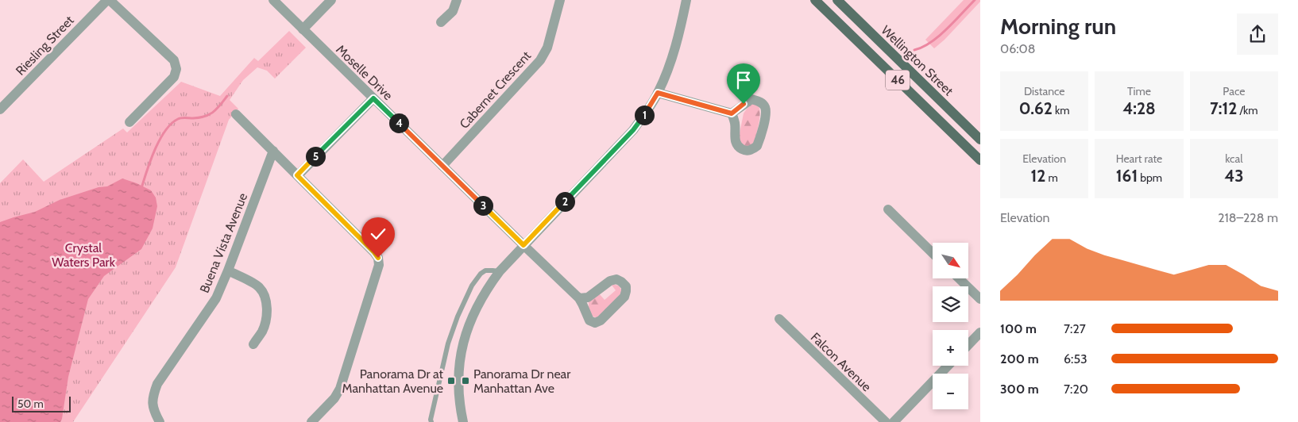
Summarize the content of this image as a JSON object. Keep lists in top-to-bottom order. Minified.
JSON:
{"streets":{"main road":["Wellington Street","46"],"street":["Riesling Street","Moselle Drive","Cabernet Crescent","Buena Vista Avenue","Falcon Avenue"]},"crossings":[["Moselle Drive","Cabernet Crescent"]],"parks":["Crystal Waters Park"],"places":{"transit":["Panorama Dr at Manhattan Avenue","Panorama Dr near Manhattan Ave"]},"scale_bar":"50 m","north":"bottom right","page":{"heading":["Morning run","06:08"],"stats":[["Distance","0.62 km"],["Time","4:28"],["Pace","7:12 /km"],["Elevation","12 m"],["Heart rate","161 bpm"],["kcal","43"]],"pins":["1","4","5","2","3"],"chart":["Elevation","218–228 m"],"map_buttons":["+","−"],"list":[{"name":"100 m","note":"7:27"},{"name":"200 m","note":"6:53"},{"name":"300 m","note":"7:20"}],"scale":"50 m"}}
